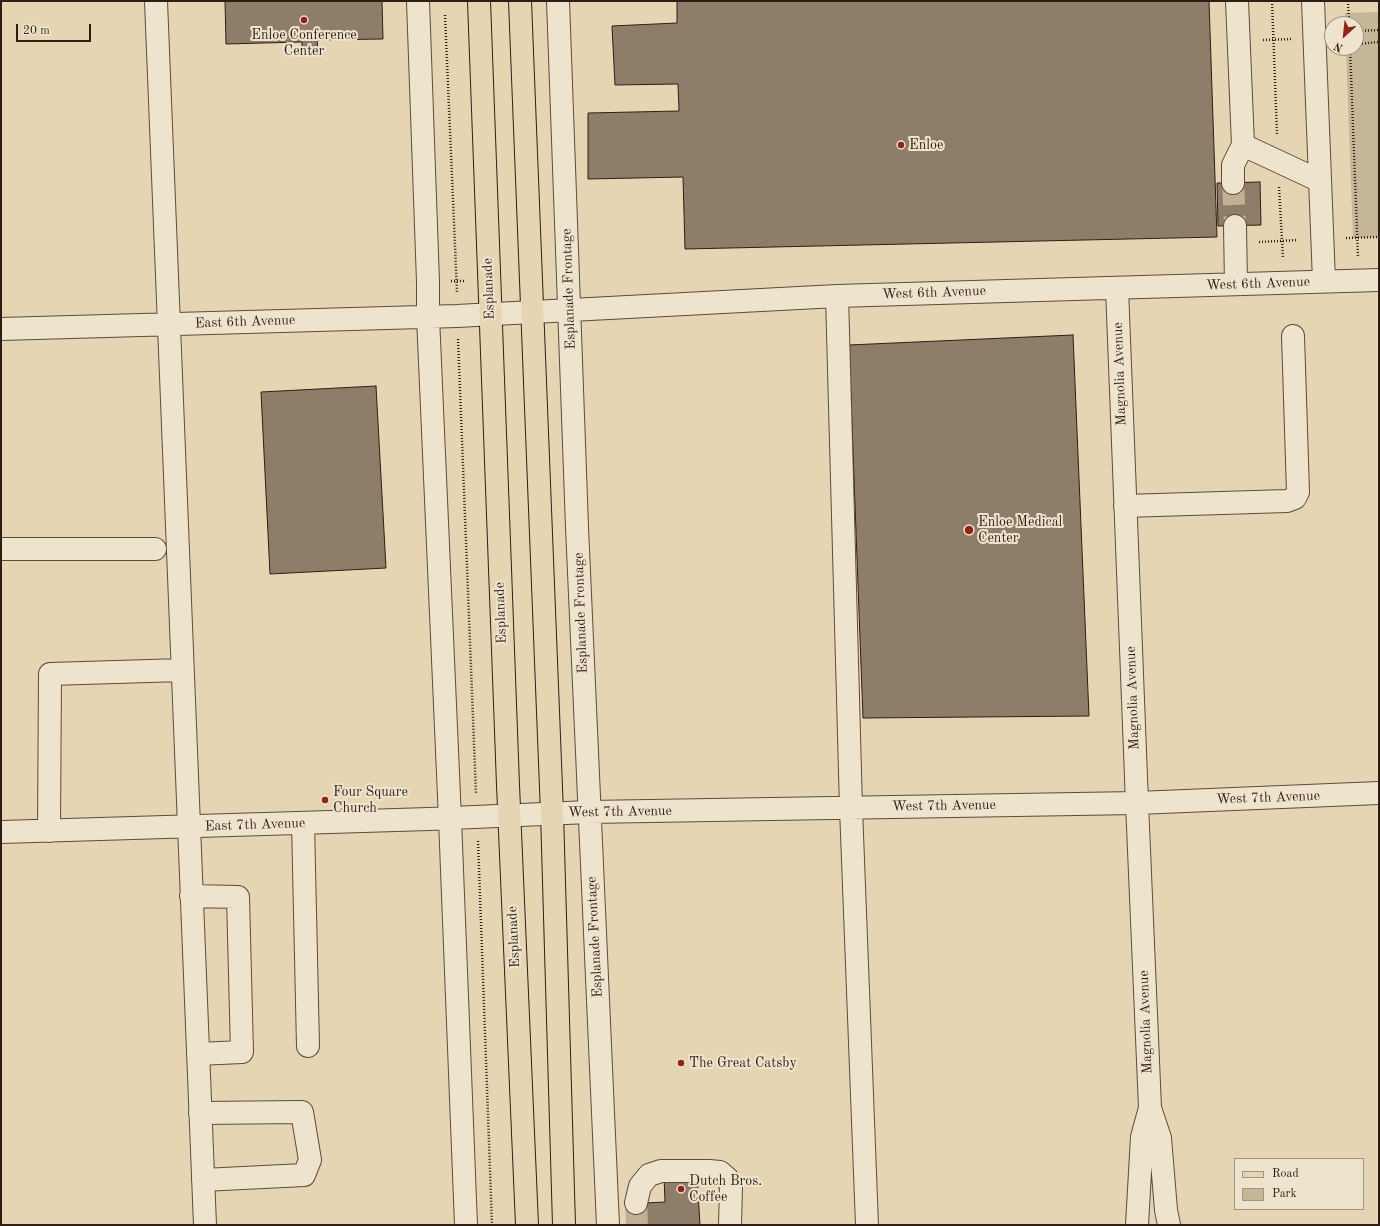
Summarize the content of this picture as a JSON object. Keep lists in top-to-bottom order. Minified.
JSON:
{"streets":{"main road":["Esplanade"],"street":["West 6th Avenue","Esplanade Frontage","East 6th Avenue","Magnolia Avenue","West 7th Avenue","East 7th Avenue"]},"crossings":[["West 6th Avenue","Esplanade"],["West 6th Avenue","Esplanade Frontage"],["West 6th Avenue","East 6th Avenue"],["West 6th Avenue","Magnolia Avenue"],["Esplanade","East 6th Avenue"],["Esplanade","West 7th Avenue"],["Esplanade","East 7th Avenue"],["Esplanade Frontage","West 7th Avenue"],["Magnolia Avenue","West 7th Avenue"],["West 7th Avenue","East 7th Avenue"]],"places":["Enloe Conference Center","Enloe","Enloe Medical Center","Four Square Church","The Great Catsby","Dutch Bros. Coffee"],"legend":["Road","Park"],"scale_bar":"20 m","north":"bottom left"}
